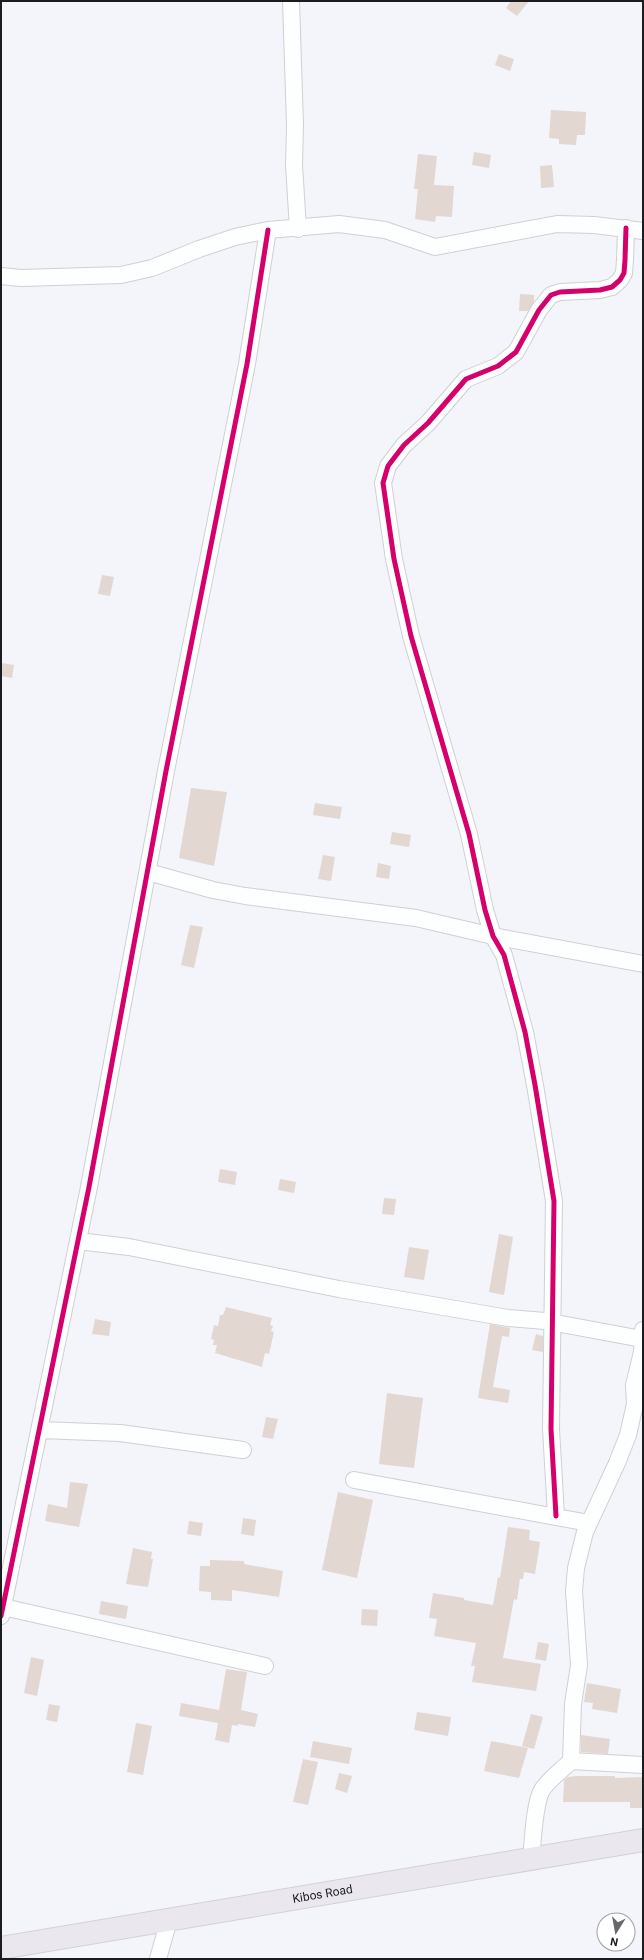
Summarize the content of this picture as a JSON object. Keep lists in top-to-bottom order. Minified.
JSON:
{"streets":{"main road":["Kibos Road"]},"north":"bottom"}
